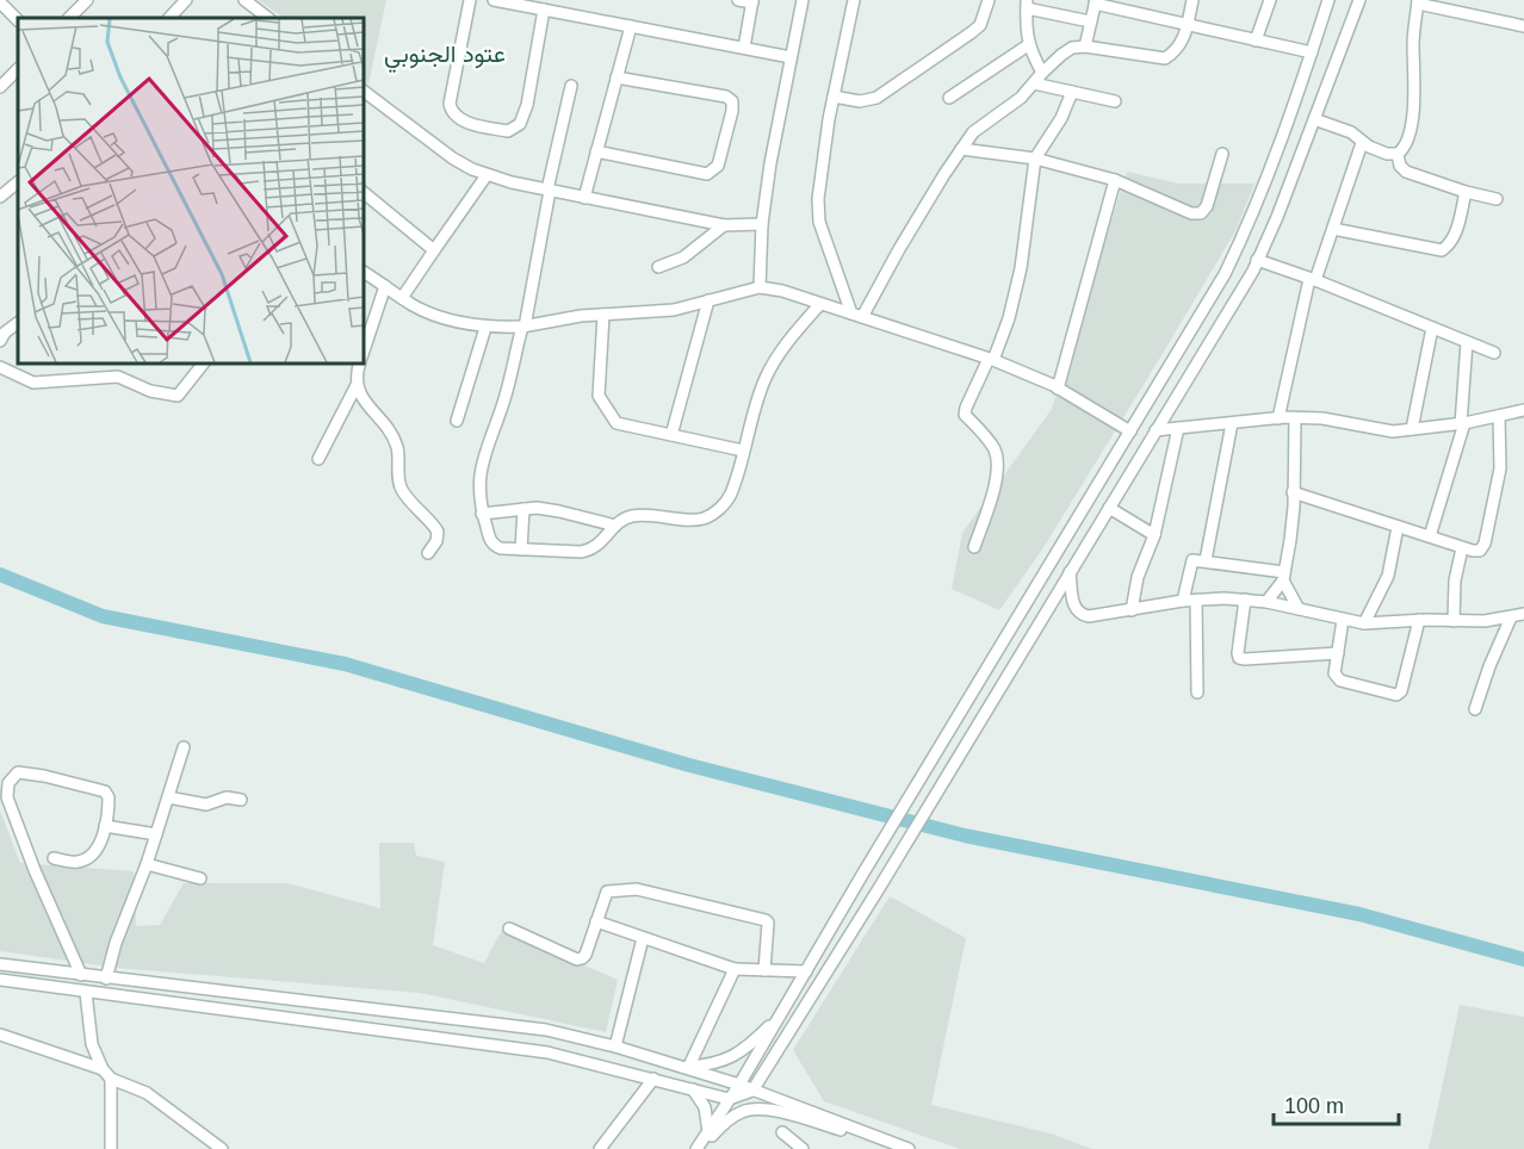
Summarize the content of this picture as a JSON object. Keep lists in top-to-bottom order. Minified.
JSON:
{"districts":["عتود الجنوبي"],"scale_bar":"100 m"}
